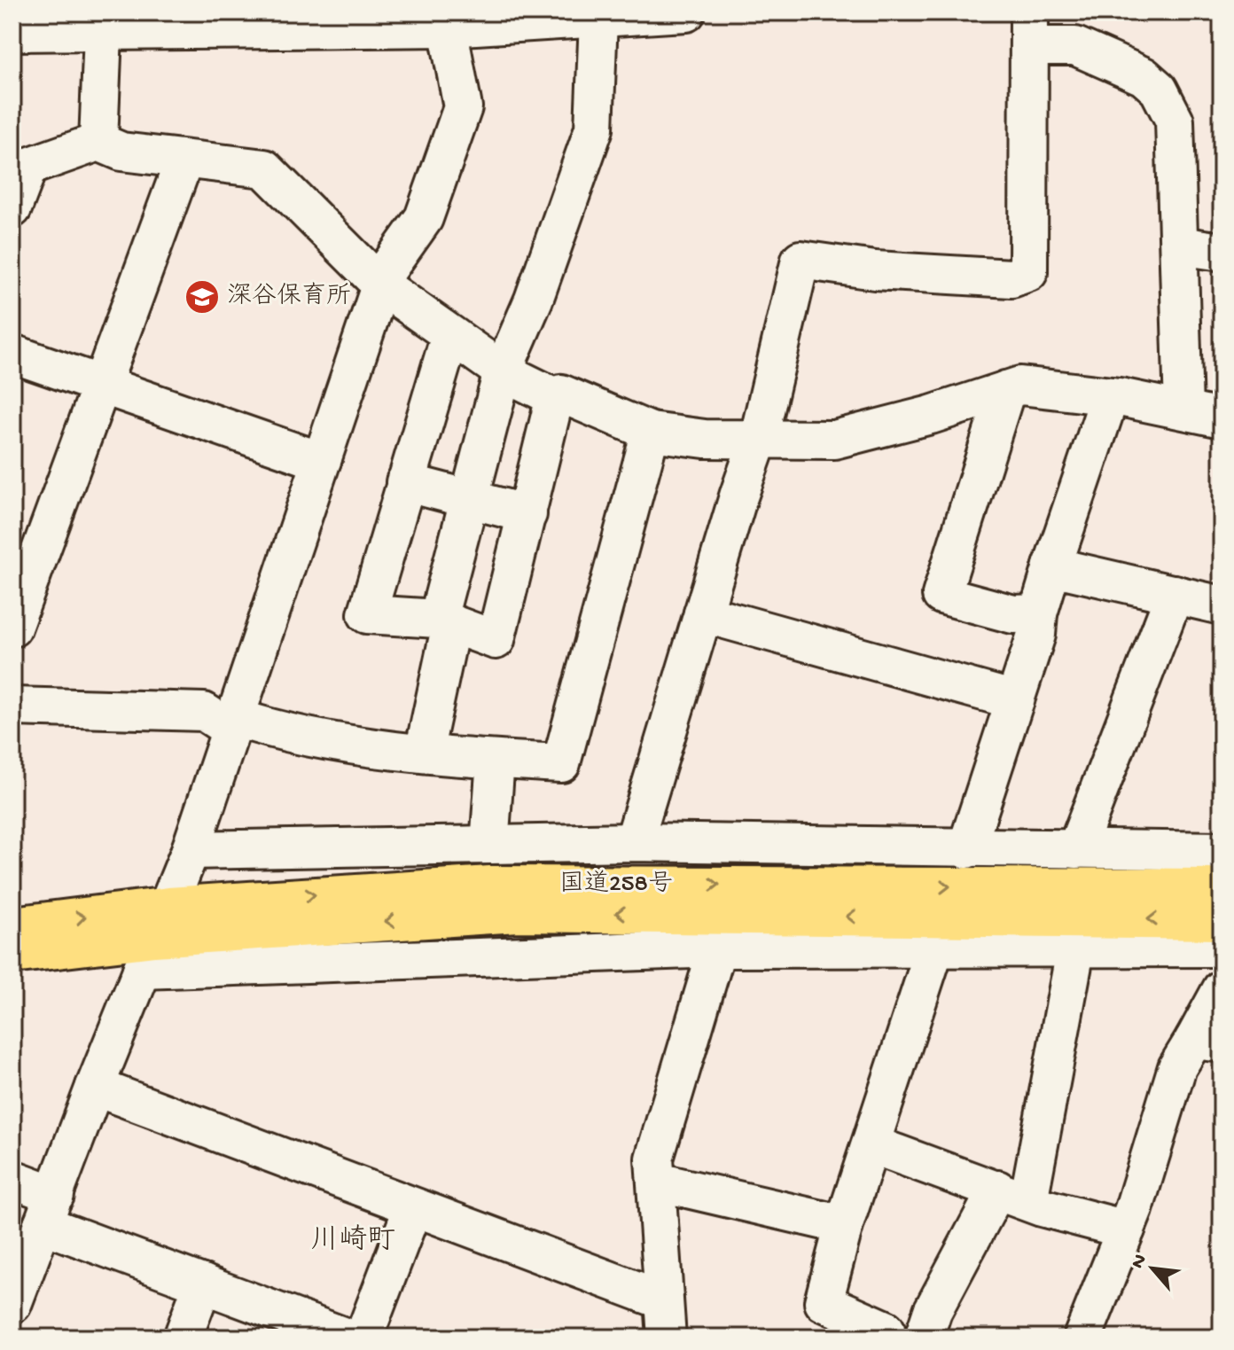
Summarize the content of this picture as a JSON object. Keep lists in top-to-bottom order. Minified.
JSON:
{"streets":{"highway":["国道258号"]},"districts":["川崎町"],"places":{"school or university":["深谷保育所"]},"north":"top left"}
